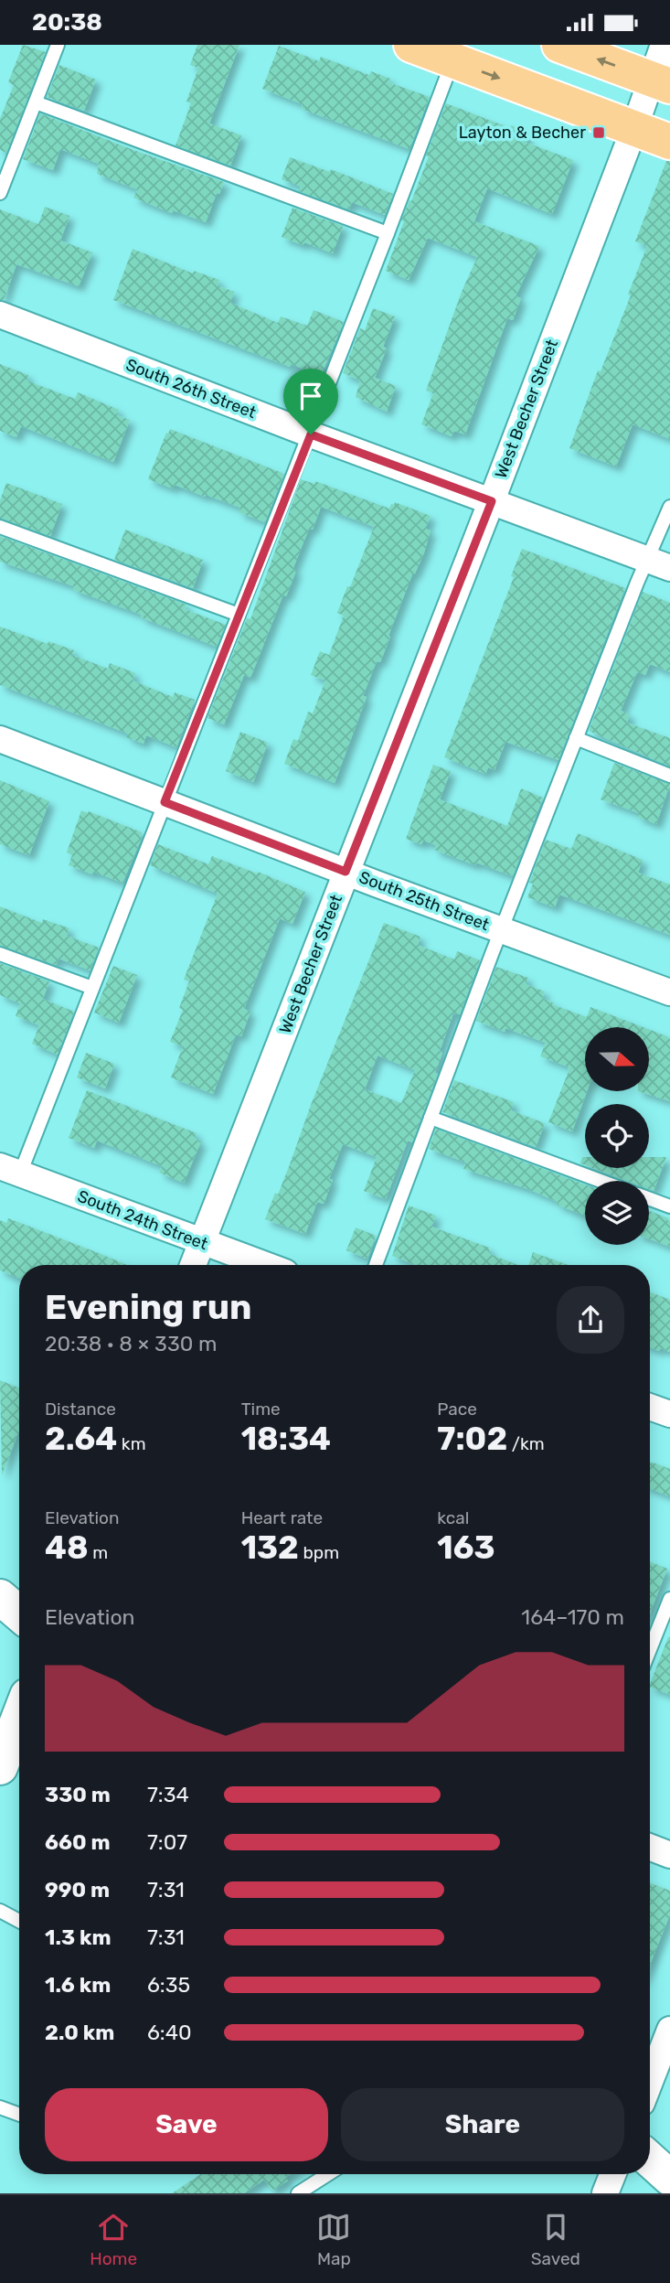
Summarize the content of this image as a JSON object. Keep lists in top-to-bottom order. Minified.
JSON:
{"streets":{"street":["South 26th Street","West Becher Street","South 25th Street","South 24th Street"]},"crossings":[["South 26th Street","West Becher Street"],["West Becher Street","South 25th Street"],["West Becher Street","South 24th Street"]],"places":{"transit":["Layton & Becher"]},"north":"right","page":{"status":"20:38","heading":["Evening run","20:38 · 8 × 330 m"],"stats":[["Distance","2.64 km"],["Time","18:34"],["Pace","7:02 /km"],["Elevation","48 m"],["Heart rate","132 bpm"],["kcal","163"]],"chart":["Elevation","164–170 m"],"list":[{"name":"330 m","note":"7:34"},{"name":"660 m","note":"7:07"},{"name":"990 m","note":"7:31"},{"name":"1.3 km","note":"7:31"},{"name":"1.6 km","note":"6:35"},{"name":"2.0 km","note":"6:40"}],"buttons":["Save","Share"],"tabs":["Home","Map","Saved"]}}
